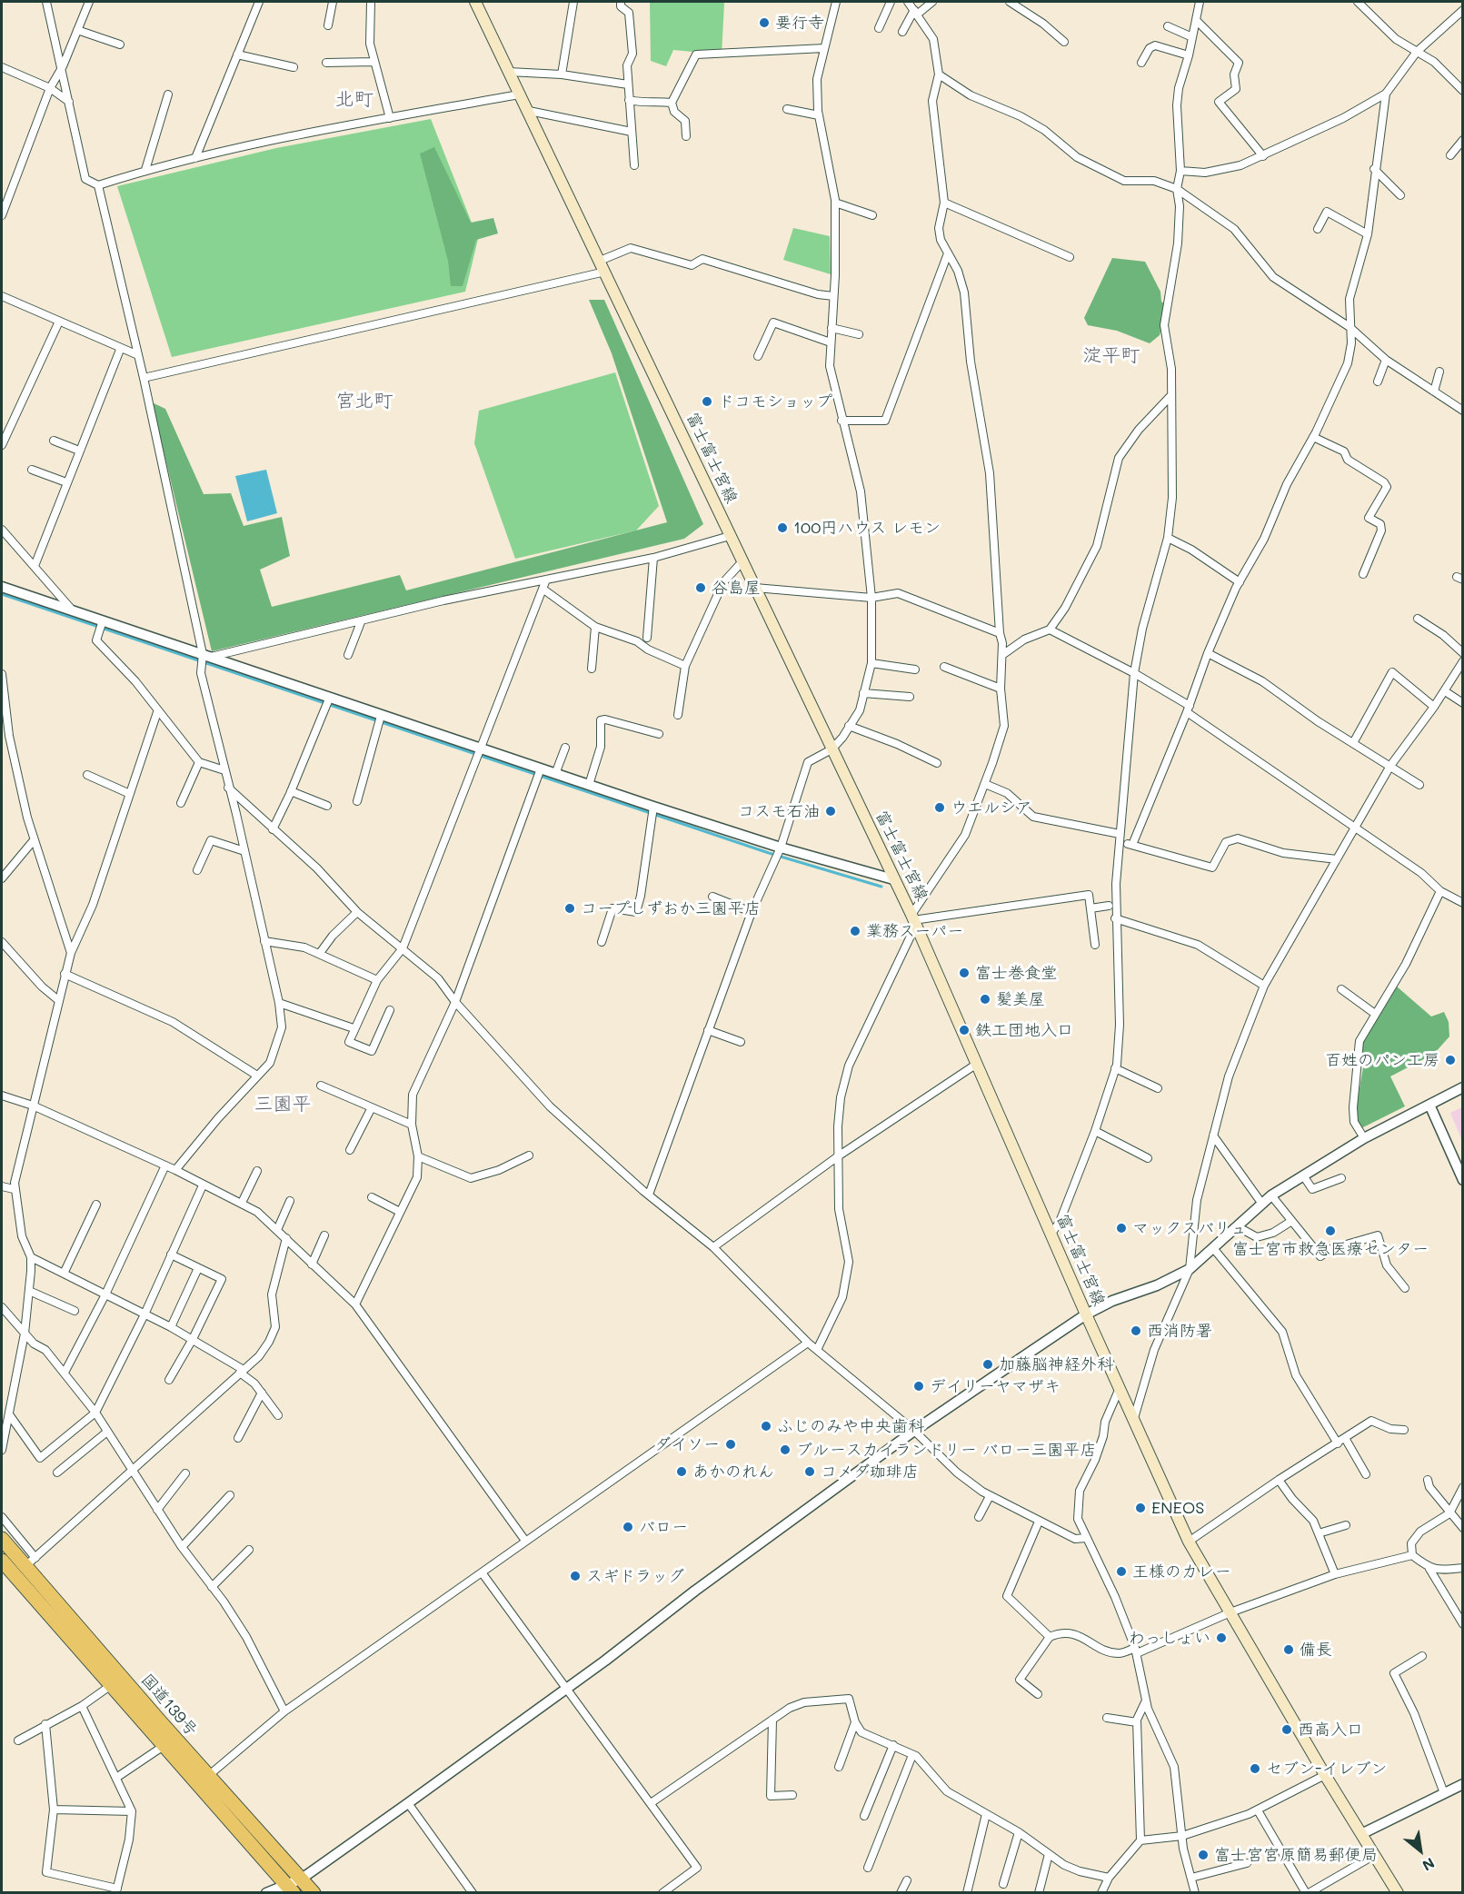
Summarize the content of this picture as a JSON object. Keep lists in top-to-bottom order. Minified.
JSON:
{"streets":{"highway":["国道139号"],"main road":["富士富士宮線"]},"districts":["北町","淀平町","宮北町","三園平"],"places":["要行寺","ドコモショップ","100円ハウス レモン","谷島屋","ウエルシア","コスモ石油","コープしずおか三園平店","業務スーパー","富士巻食堂","髪美屋","鉄工団地入口","百姓のパン工房","マックスバリュ","富士宮市救急医療センター","西消防署","加藤脳神経外科","デイリーヤマザキ","ふじのみや中央歯科","ダイソー","ブルースカイランドリー バロー三園平店","あかのれん","コメダ珈琲店","ENEOS","バロー","王様のカレー","スギドラッグ","わっしょい","備長","西高入口","セブン-イレブン","富士宮宮原簡易郵便局"],"north":"bottom right"}
